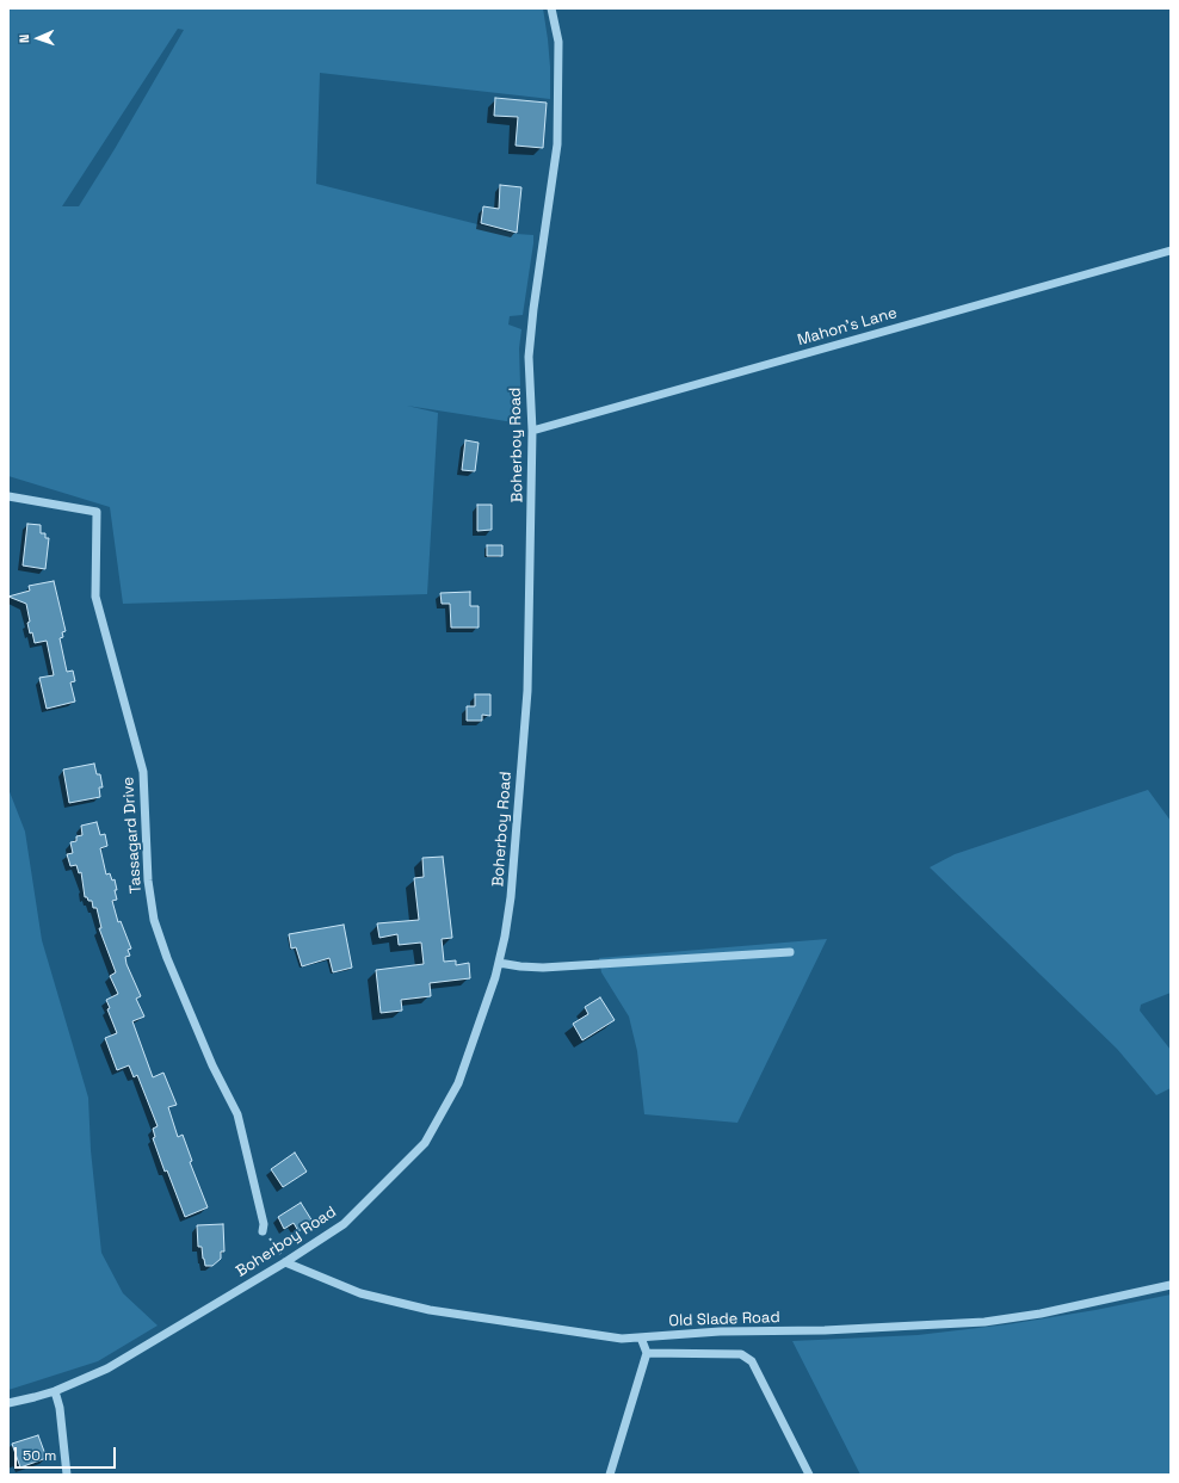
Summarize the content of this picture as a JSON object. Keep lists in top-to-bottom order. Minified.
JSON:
{"streets":{"street":["Mahon's Lane","Boherboy Road","Tassagard Drive","Old Slade Road"]},"crossings":[["Mahon's Lane","Boherboy Road"],["Boherboy Road","Old Slade Road"]],"scale_bar":"50 m","north":"left"}
